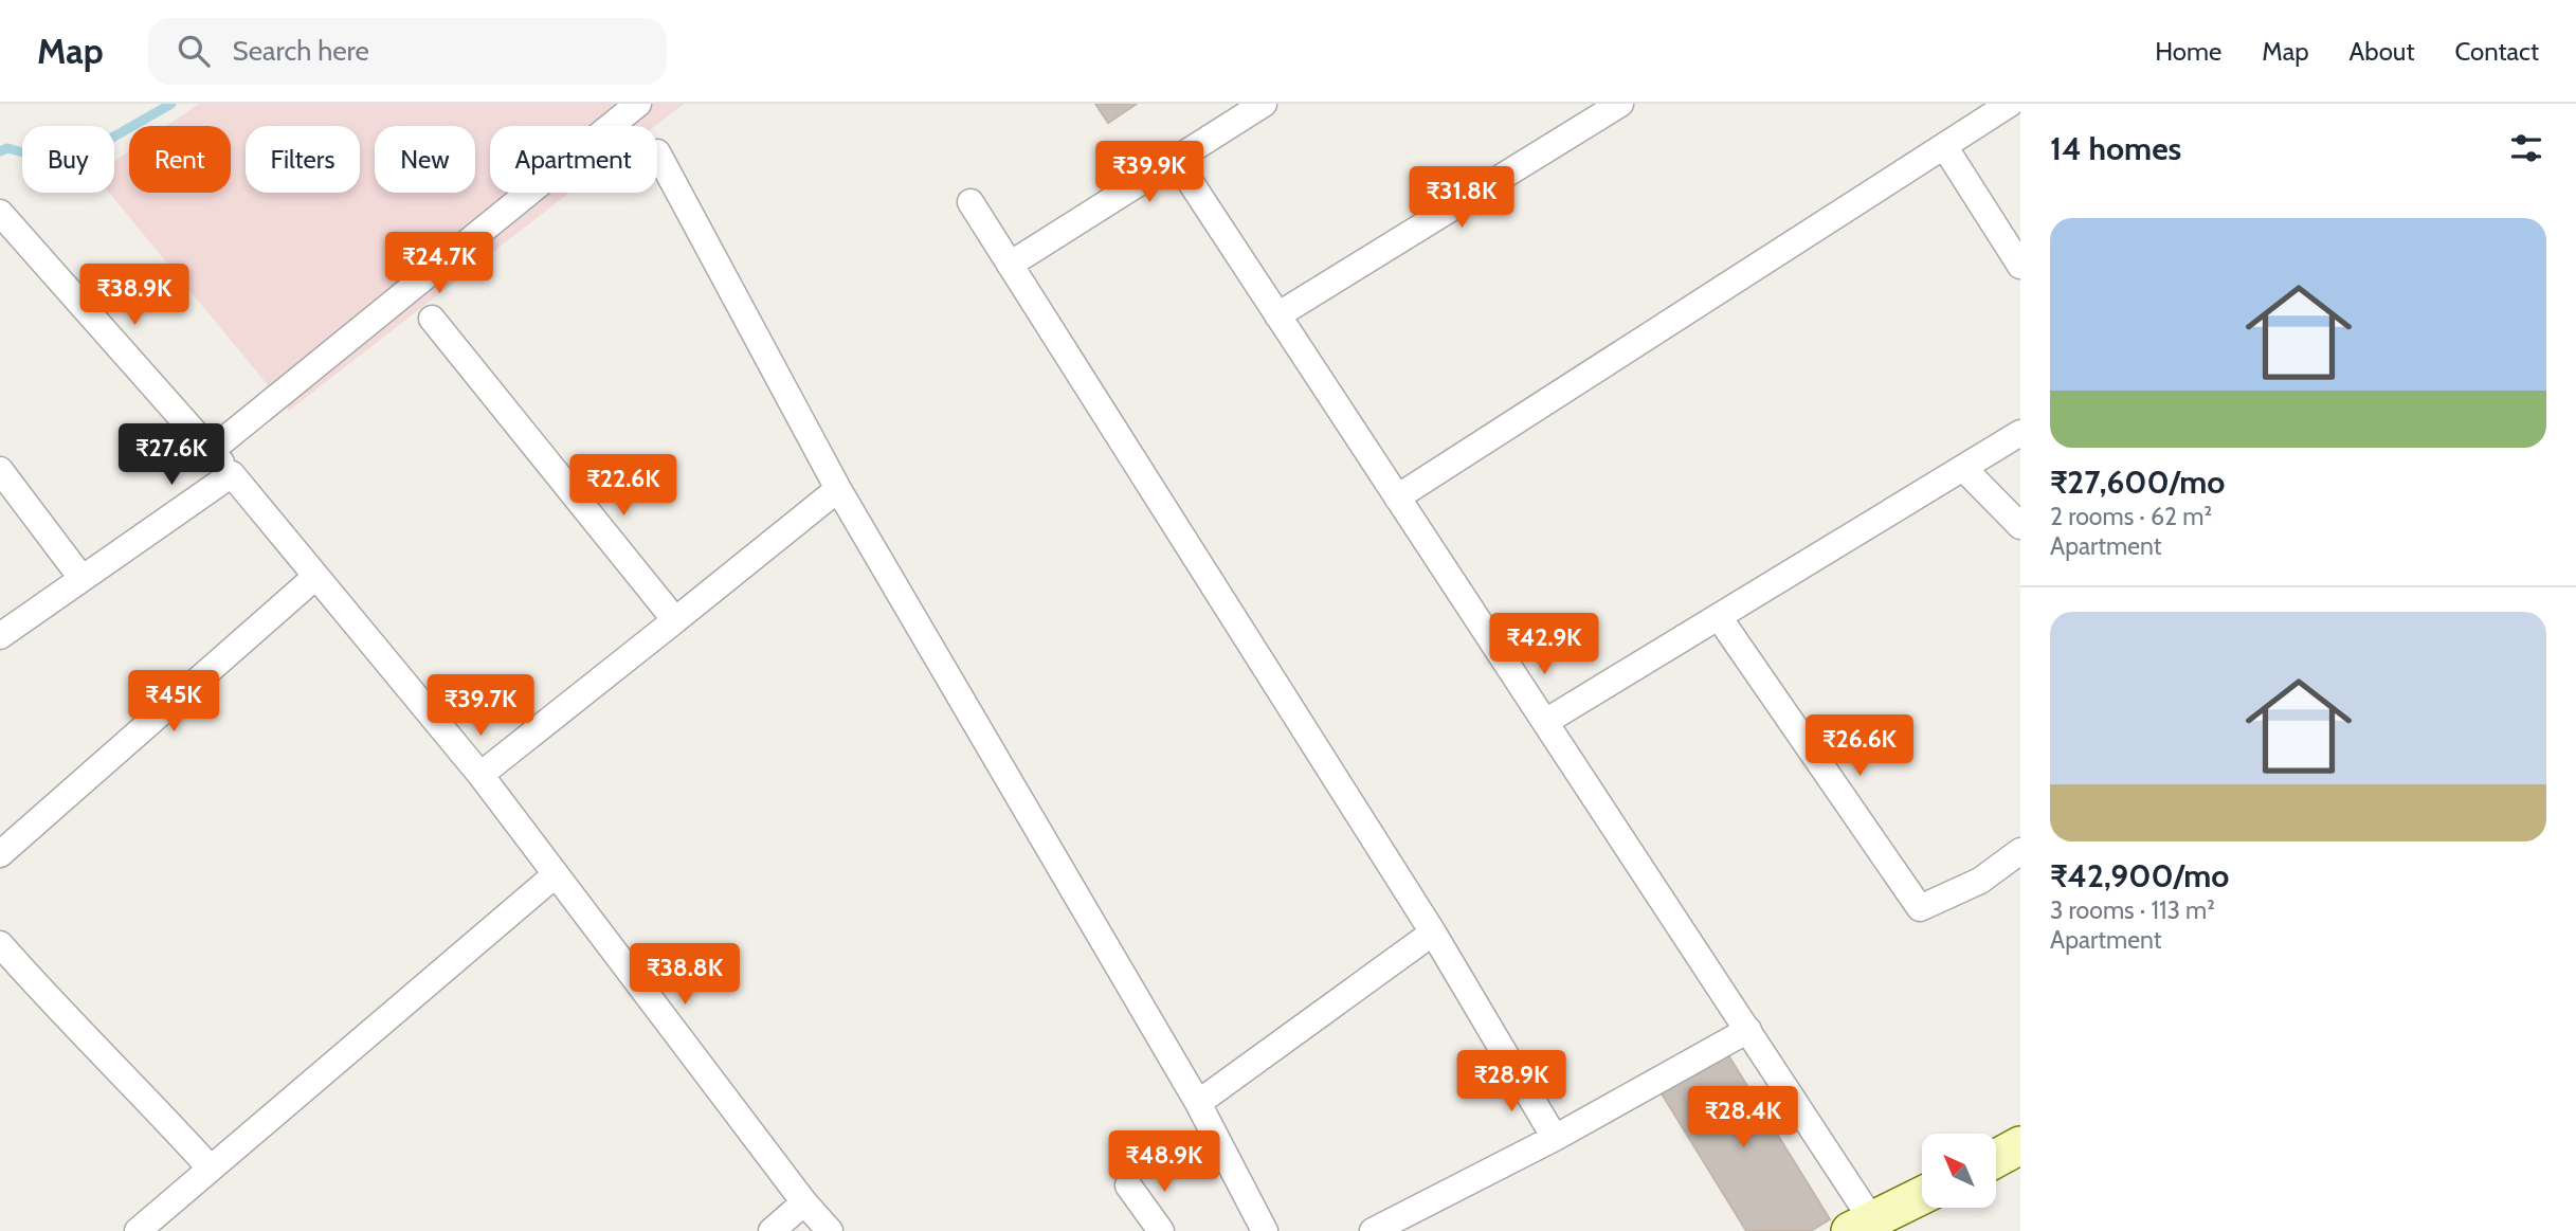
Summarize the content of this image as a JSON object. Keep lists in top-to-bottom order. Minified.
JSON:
{"north":"top left","page":{"header":"Map","search":"Search here","nav":["Home","Map","About","Contact"],"heading":"14 homes","chip":["Buy","Rent","Filters","New","Apartment"],"price":["₹39.9K","₹31.8K","₹24.7K","₹38.9K","₹27.6K","₹22.6K","₹42.9K","₹45K","₹39.7K","₹26.6K","₹38.8K","₹28.9K","₹28.4K","₹48.9K"],"list":[{"name":"₹27,600/mo","note":"2 rooms · 62 m² · Apartment"},{"name":"₹42,900/mo","note":"3 rooms · 113 m² · Apartment"}]}}
